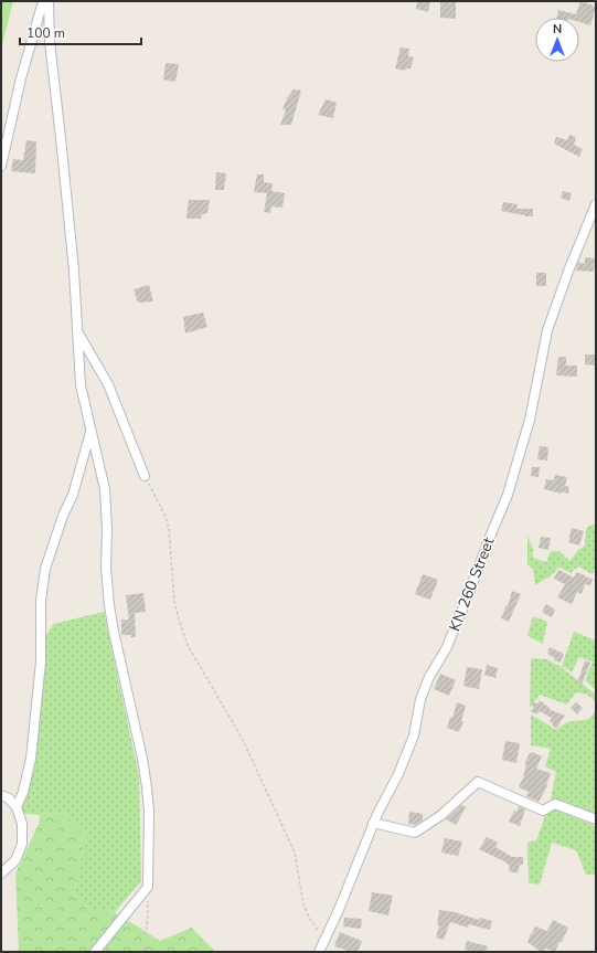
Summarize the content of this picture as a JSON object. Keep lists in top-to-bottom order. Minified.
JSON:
{"streets":{"street":["KN 260 Street"]},"scale_bar":"100 m","north":"top"}
